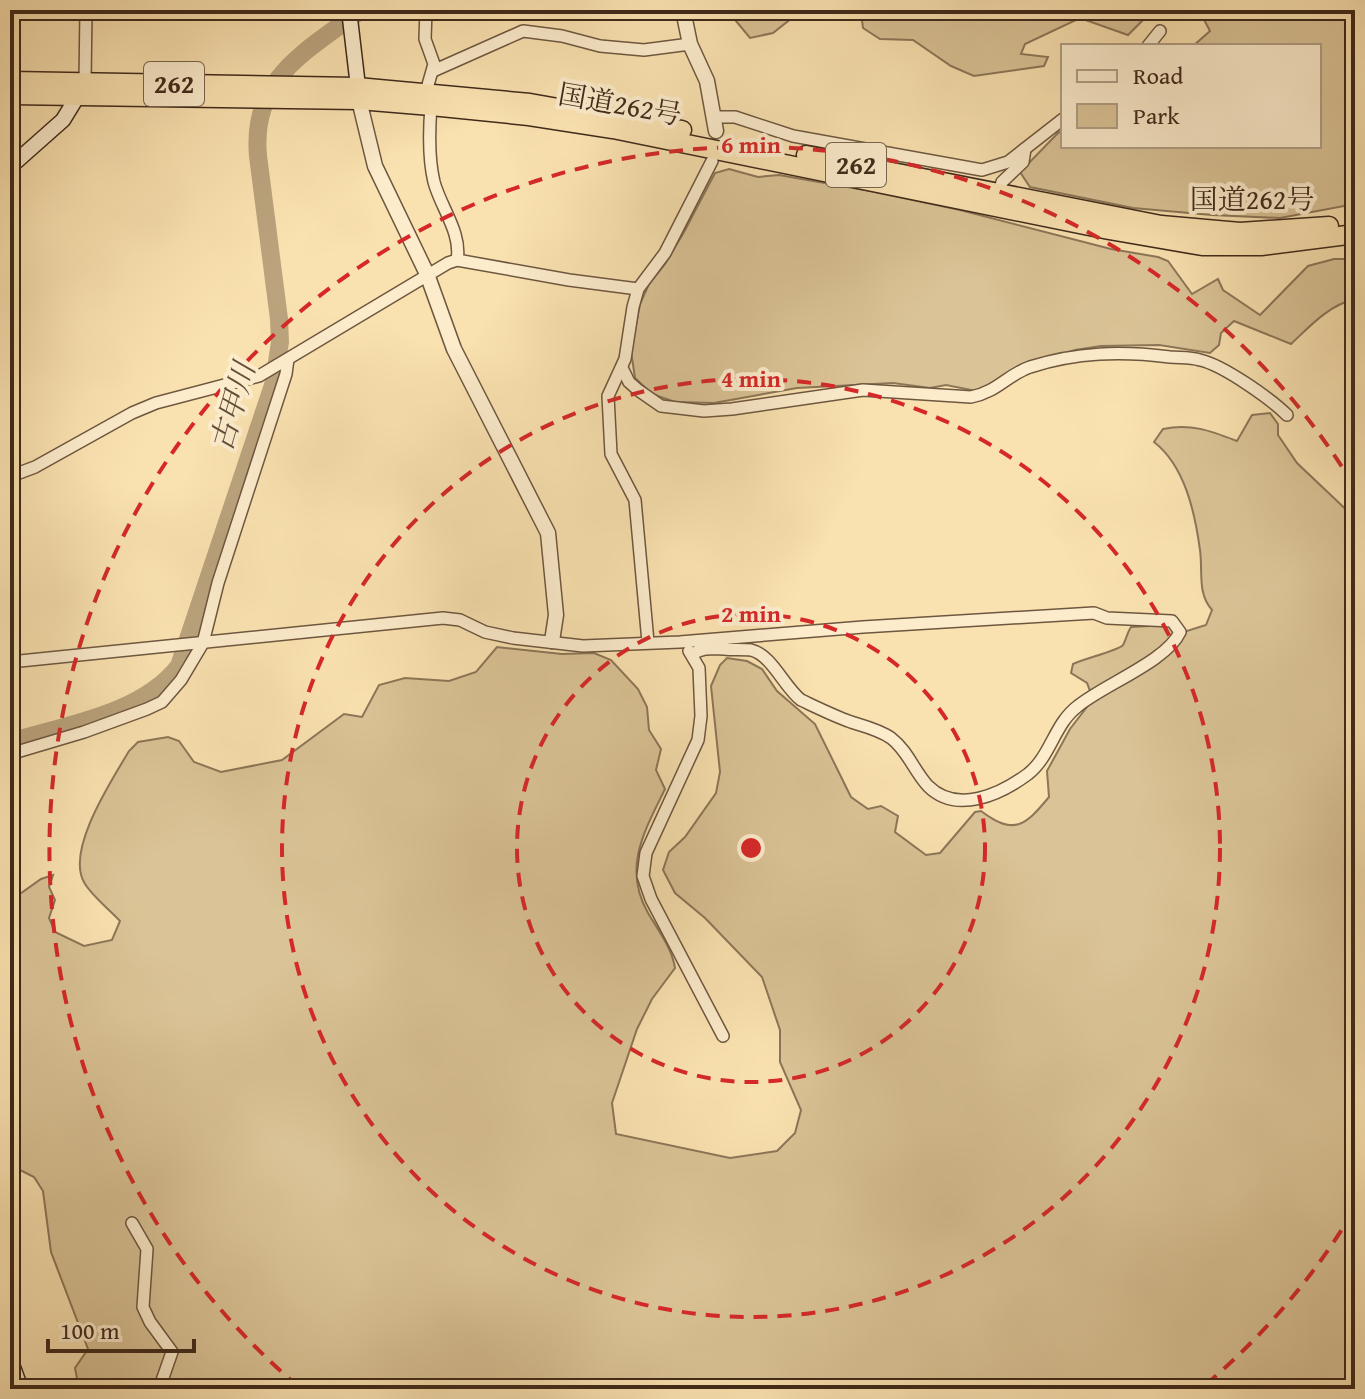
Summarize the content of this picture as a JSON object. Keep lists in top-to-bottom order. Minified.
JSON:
{"streets":{"highway":["262","国道262号"]},"water":["古甲川"],"legend":["Road","Park"],"scale_bar":"100 m","rings":["6 min","4 min","2 min"]}
